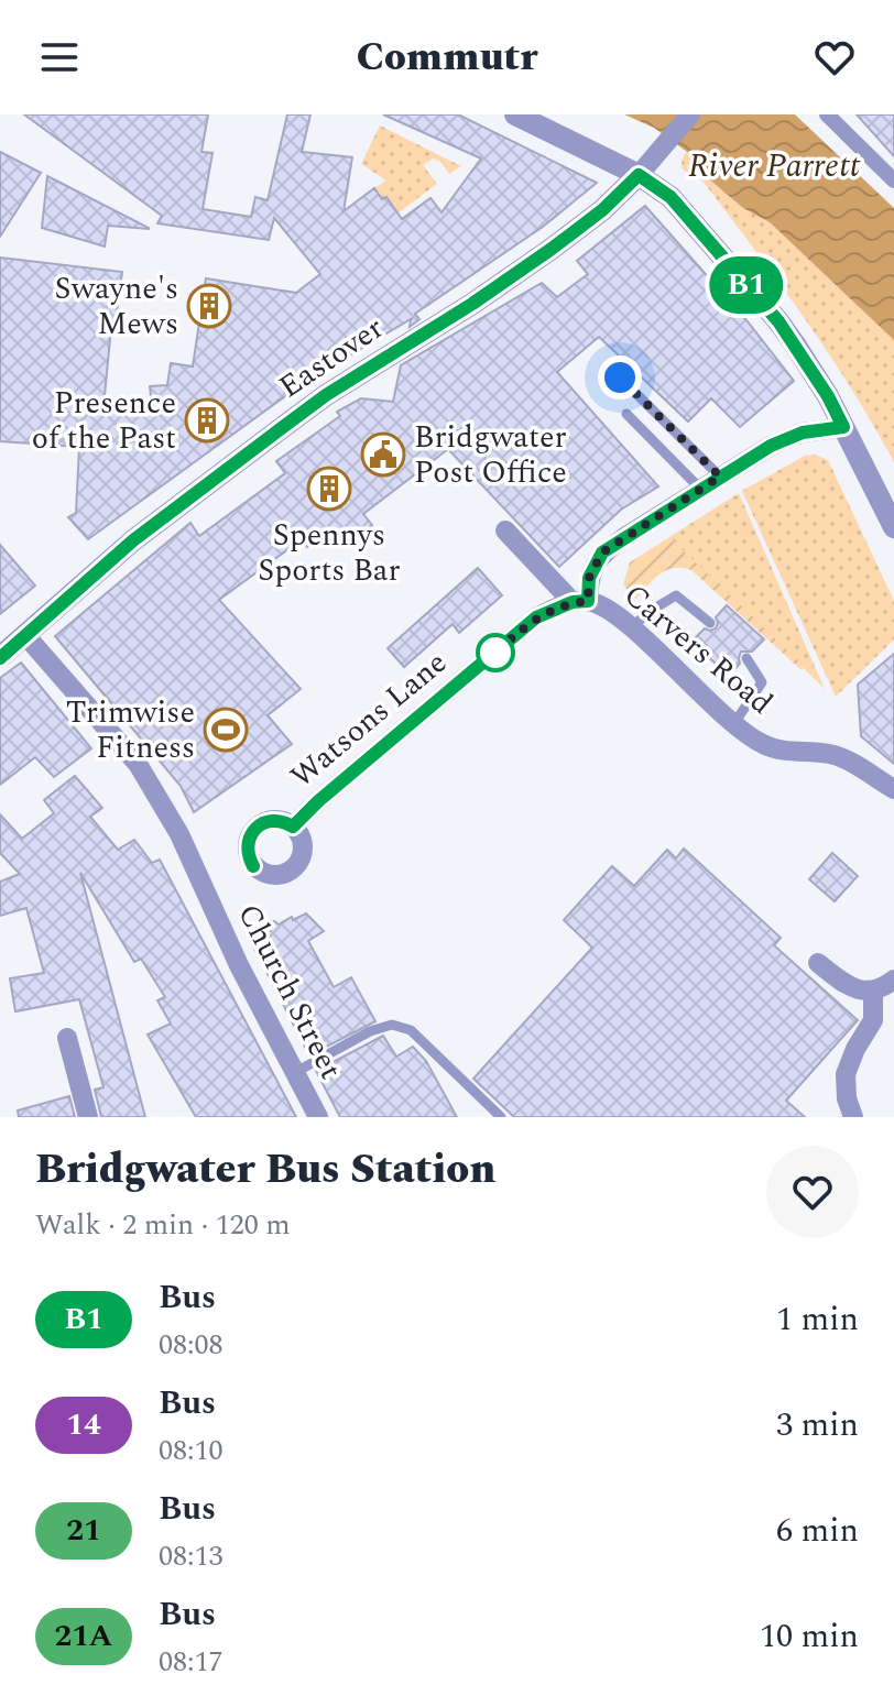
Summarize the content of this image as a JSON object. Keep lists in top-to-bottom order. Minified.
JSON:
{"streets":{"street":["Eastover","Carvers Road","Watsons Lane","Church Street"]},"crossings":[["Eastover","Church Street"],["Carvers Road","Watsons Lane"]],"water":["River Parrett"],"places":{"building":["Swayne's Mews","Presence of the Past","Spennys Sports Bar"],"public building":["Bridgwater Post Office"],"sports":["Trimwise Fitness"]},"lines":["bus line B1"],"page":{"header":"Commutr","on_map":"B1","heading":["Bridgwater Bus Station","Walk · 2 min · 120 m"],"list":[{"mark":"B1","name":"Bus","note":"08:08","value":"1 min"},{"mark":"14","name":"Bus","note":"08:10","value":"3 min"},{"mark":"21","name":"Bus","note":"08:13","value":"6 min"},{"mark":"21A","name":"Bus","note":"08:17","value":"10 min"}]}}
